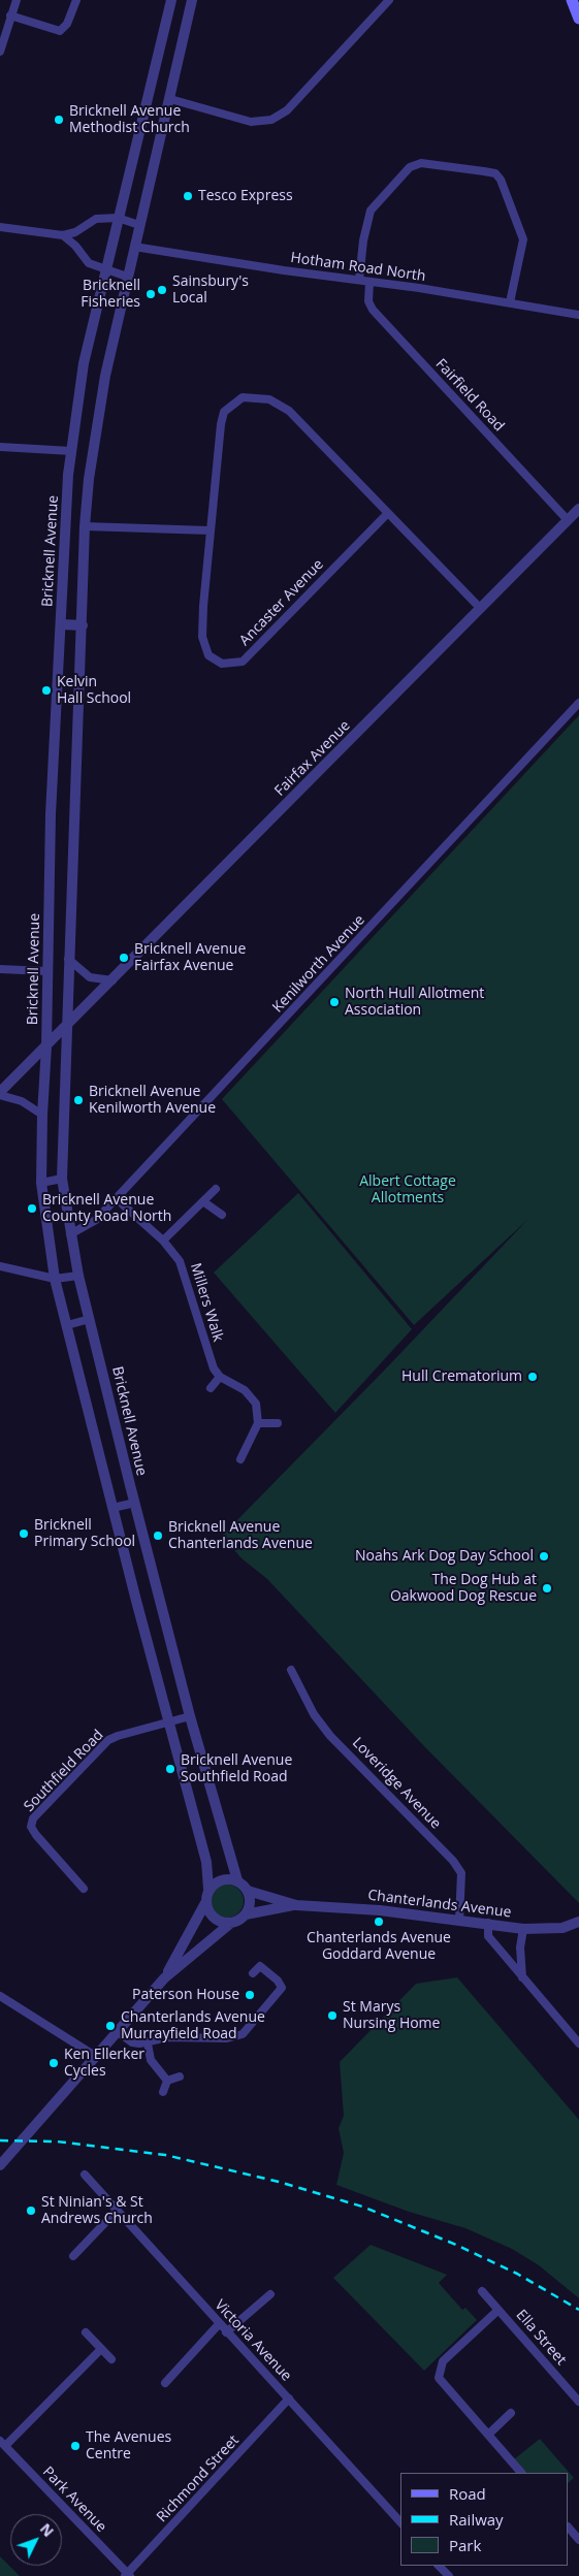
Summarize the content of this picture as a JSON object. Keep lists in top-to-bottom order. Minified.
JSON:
{"streets":{"street":["Hotham Road North","Fairfield Road","Bricknell Avenue","Ancaster Avenue","Fairfax Avenue","Kenilworth Avenue","Millers Walk","Southfield Road","Loveridge Avenue","Chanterlands Avenue","Ella Street","Victoria Avenue","Richmond Street","Park Avenue"]},"crossings":[["Hotham Road North","Fairfield Road"],["Hotham Road North","Bricknell Avenue"],["Fairfield Road","Fairfax Avenue"],["Bricknell Avenue","Fairfax Avenue"],["Bricknell Avenue","Kenilworth Avenue"],["Bricknell Avenue","Southfield Road"],["Bricknell Avenue","Chanterlands Avenue"],["Ancaster Avenue","Fairfax Avenue"],["Kenilworth Avenue","Millers Walk"],["Loveridge Avenue","Chanterlands Avenue"],["Victoria Avenue","Richmond Street"],["Richmond Street","Park Avenue"]],"parks":["Albert Cottage Allotments"],"places":["Bricknell Avenue Methodist Church","Tesco Express","Sainsbury's Local","Bricknell Fisheries","Kelvin Hall School","Bricknell Avenue Fairfax Avenue","North Hull Allotment Association","Bricknell Avenue Kenilworth Avenue","Bricknell Avenue County Road North","Hull Crematorium","Bricknell Primary School","Bricknell Avenue Chanterlands Avenue","Noahs Ark Dog Day School","The Dog Hub at Oakwood Dog Rescue","Bricknell Avenue Southfield Road","Chanterlands Avenue Goddard Avenue","Paterson House","St Marys Nursing Home","Chanterlands Avenue Murrayfield Road","Ken Ellerker Cycles","St Ninian's & St Andrews Church","The Avenues Centre"],"legend":["Road","Railway","Park"],"north":"top right"}
